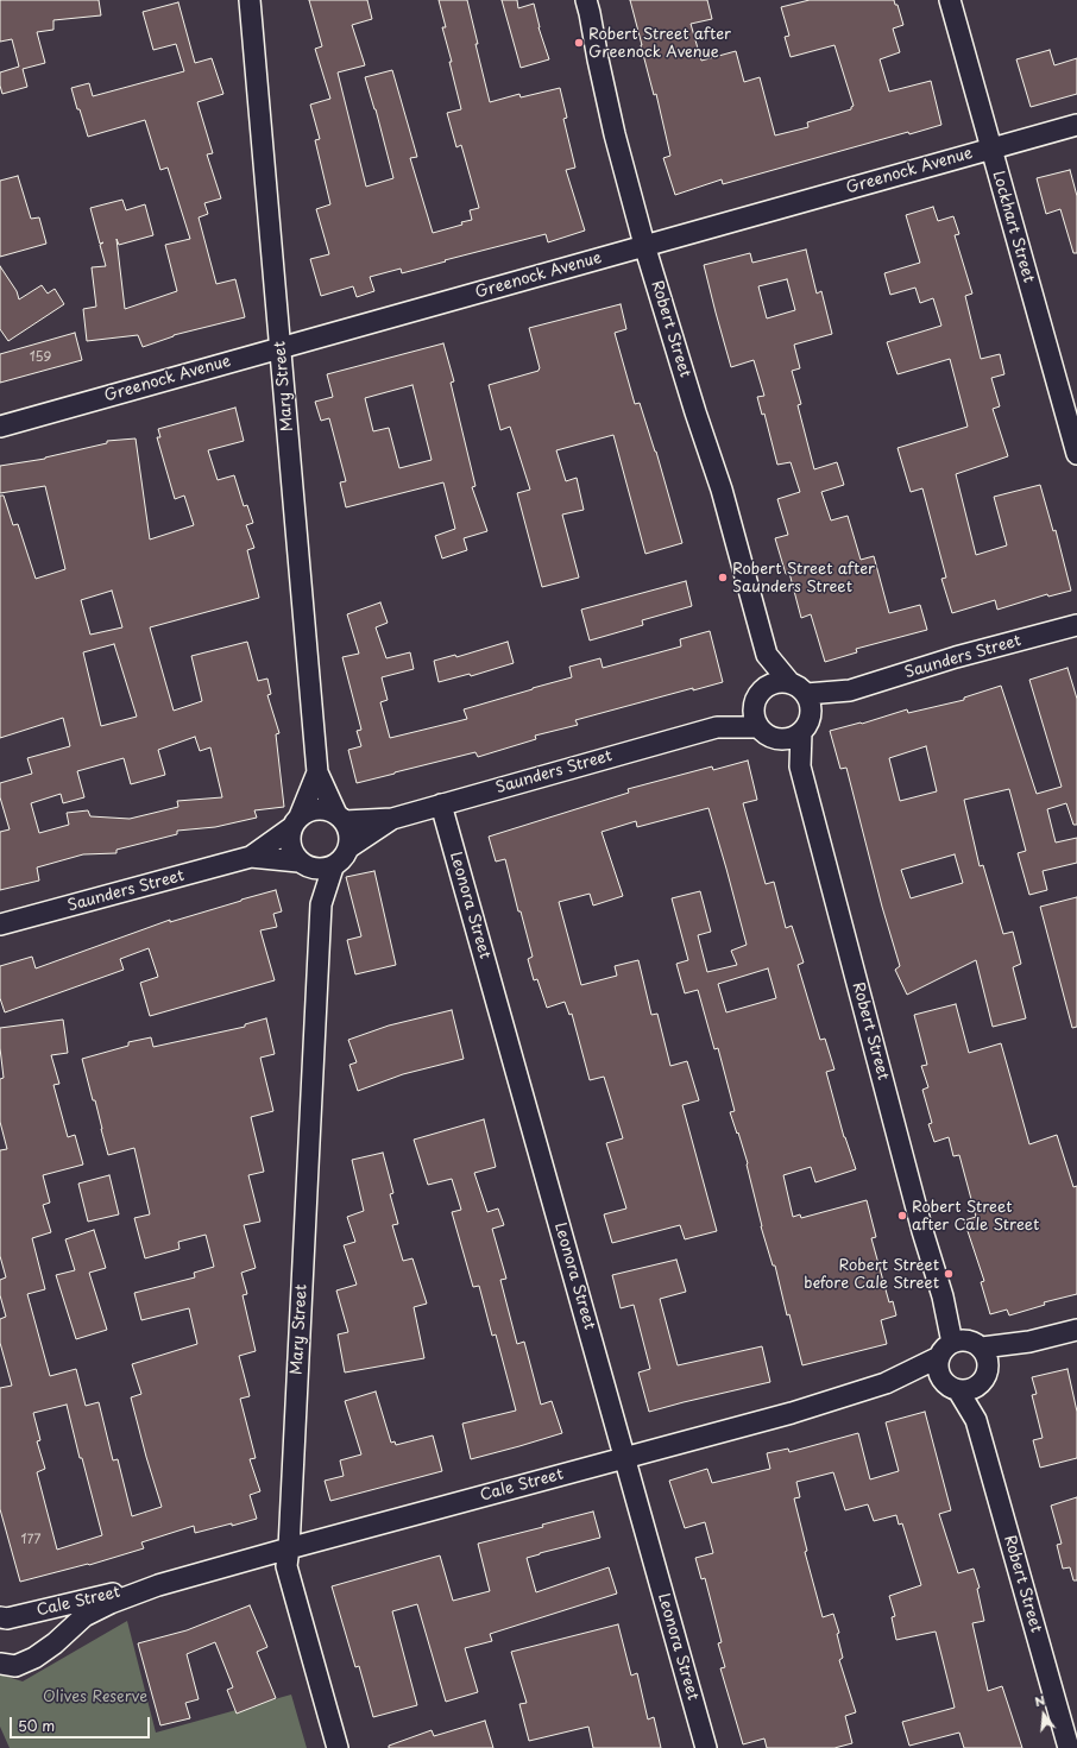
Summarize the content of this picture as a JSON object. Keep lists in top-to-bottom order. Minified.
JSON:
{"streets":{"street":["Greenock Avenue","Lockhart Street","Robert Street","Mary Street","Saunders Street","Leonora Street","Cale Street"]},"crossings":[["Greenock Avenue","Lockhart Street"],["Greenock Avenue","Robert Street"],["Greenock Avenue","Mary Street"],["Robert Street","Saunders Street"],["Robert Street","Cale Street"],["Mary Street","Saunders Street"],["Mary Street","Cale Street"],["Saunders Street","Leonora Street"],["Leonora Street","Cale Street"]],"parks":["Olives Reserve"],"places":["Robert Street after Greenock Avenue","Robert Street after Saunders Street","Robert Street after Cale Street","Robert Street before Cale Street"],"house_numbers":["159","177"],"scale_bar":"50 m","north":"top"}
